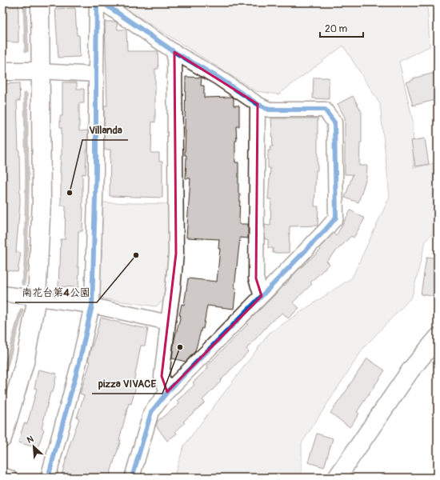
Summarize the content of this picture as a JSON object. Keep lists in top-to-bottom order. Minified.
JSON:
{"places":["Villanda","南花台第4公園","pizza VIVACE"],"scale_bar":"20 m","north":"top left"}
